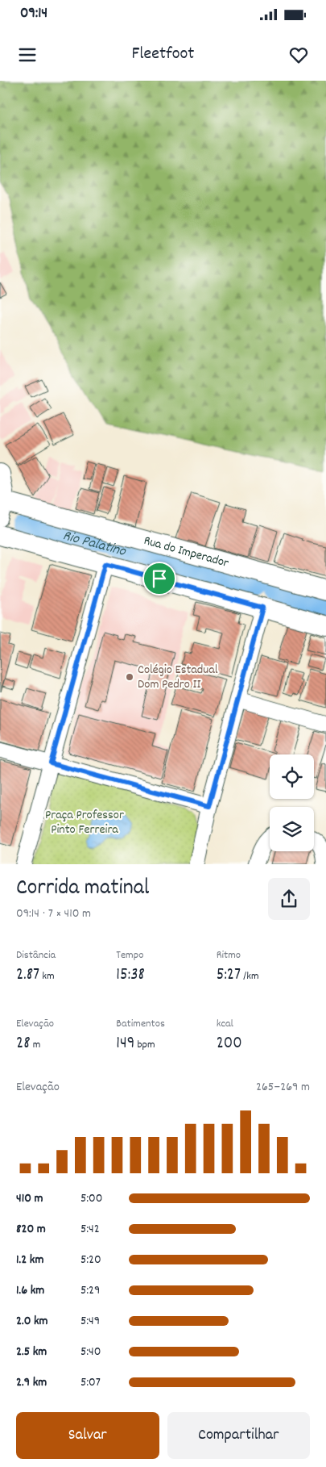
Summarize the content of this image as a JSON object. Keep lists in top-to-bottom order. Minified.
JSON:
{"streets":{"main road":["Rua do Imperador"]},"water":["Rio Palatino"],"parks":["Praça Professor Pinto Ferreira"],"places":["Colégio Estadual Dom Pedro II"],"page":{"status":"09:14","header":"Fleetfoot","heading":["Corrida matinal","09:14 · 7 × 410 m"],"stats":[["Distância","2.87 km"],["Tempo","15:38"],["Ritmo","5:27 /km"],["Elevação","28 m"],["Batimentos","149 bpm"],["kcal","200"]],"chart":["Elevação","265–269 m"],"list":[{"name":"410 m","note":"5:00"},{"name":"820 m","note":"5:42"},{"name":"1.2 km","note":"5:20"},{"name":"1.6 km","note":"5:29"},{"name":"2.0 km","note":"5:49"},{"name":"2.5 km","note":"5:40"},{"name":"2.9 km","note":"5:07"}],"buttons":["Salvar","Compartilhar"]}}
